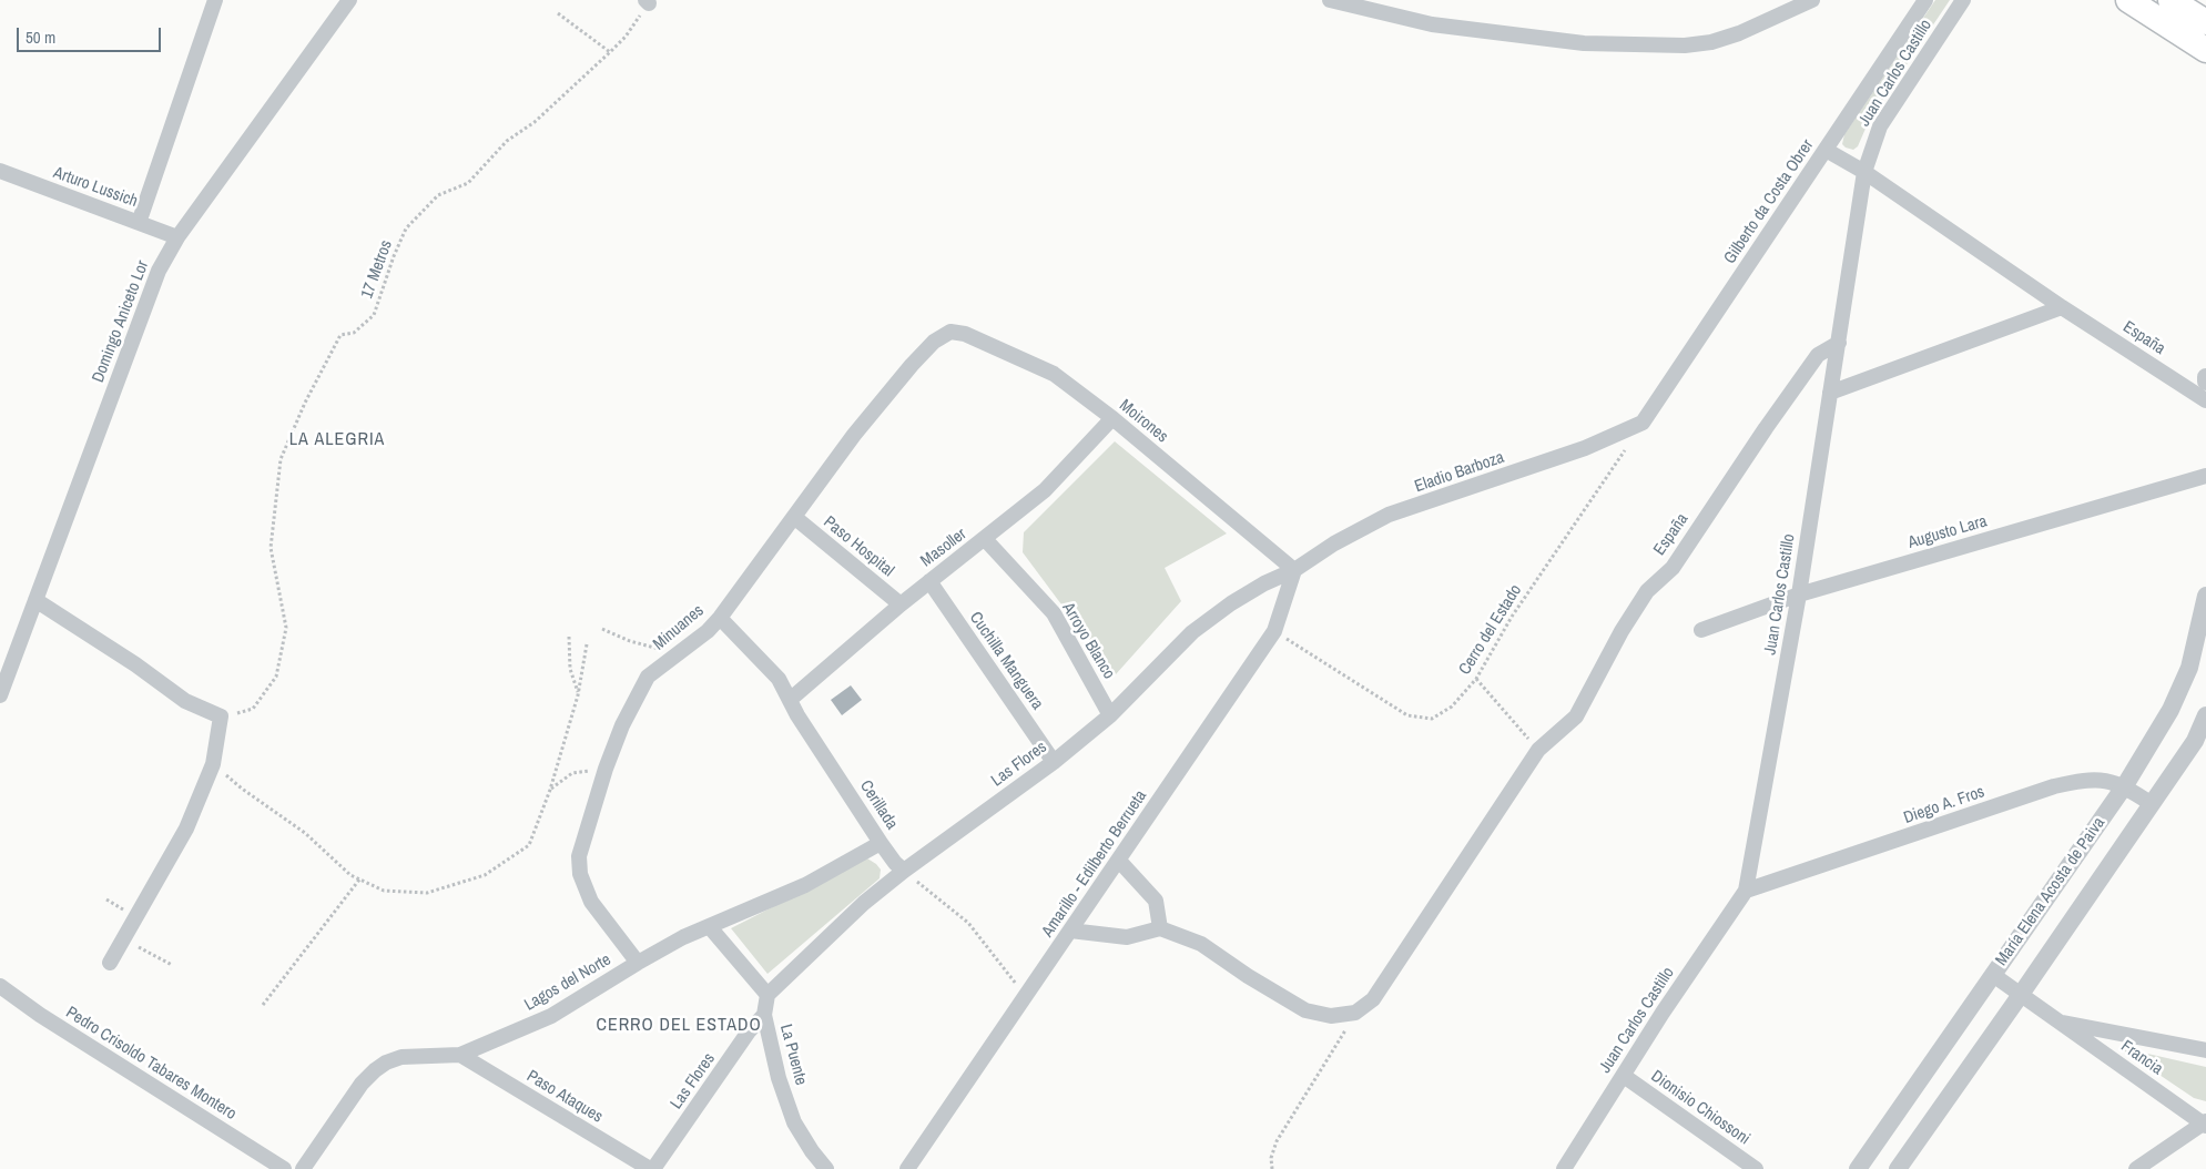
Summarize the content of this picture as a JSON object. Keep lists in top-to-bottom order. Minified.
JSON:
{"streets":{"street":["Juan Carlos Castillo","Arturo Lussich","Gilberto da Costa Obrer","Domingo Aniceto Lor","España","Moirones","Eladio Barboza","Augusto Lara","Paso Hospital","Masoller","Minuanes","Arroyo Blanco","Cuchilla Manguera","Las Flores","Cerillada","Diego A. Fros","Amarillo - Edilberto Berrueta","María Elena Acosta de Paiva","Lagos del Norte","La Puente","Francia","Pedro Crisoldo Tabares Montero","Paso Ataques","Dionisio Chiossoni"],"path":["17 Metros","Cerro del Estado"]},"crossings":[["Juan Carlos Castillo","España"],["Juan Carlos Castillo","Augusto Lara"],["Juan Carlos Castillo","Diego A. Fros"],["Juan Carlos Castillo","Dionisio Chiossoni"],["Arturo Lussich","Domingo Aniceto Lor"],["Gilberto da Costa Obrer","España"],["Gilberto da Costa Obrer","Eladio Barboza"],["Gilberto da Costa Obrer","Cerro del Estado"],["Moirones","Eladio Barboza"],["Moirones","Masoller"],["Moirones","Minuanes"],["Moirones","Las Flores"],["Moirones","Amarillo - Edilberto Berrueta"],["Eladio Barboza","Cerro del Estado"],["Eladio Barboza","Las Flores"],["Eladio Barboza","Amarillo - Edilberto Berrueta"],["Paso Hospital","Masoller"],["Paso Hospital","Minuanes"],["Masoller","Arroyo Blanco"],["Masoller","Cuchilla Manguera"],["Masoller","Cerillada"],["Minuanes","Cerillada"],["Minuanes","Lagos del Norte"],["Cerro del Estado","Amarillo - Edilberto Berrueta"],["Arroyo Blanco","Las Flores"],["Cuchilla Manguera","Las Flores"],["Las Flores","Cerillada"],["Las Flores","Amarillo - Edilberto Berrueta"],["Las Flores","La Puente"],["Las Flores","Paso Ataques"],["Cerillada","Lagos del Norte"],["Diego A. Fros","María Elena Acosta de Paiva"],["María Elena Acosta de Paiva","Francia"],["Lagos del Norte","Paso Ataques"]],"districts":["LA ALEGRIA","CERRO DEL ESTADO"],"scale_bar":"50 m"}
